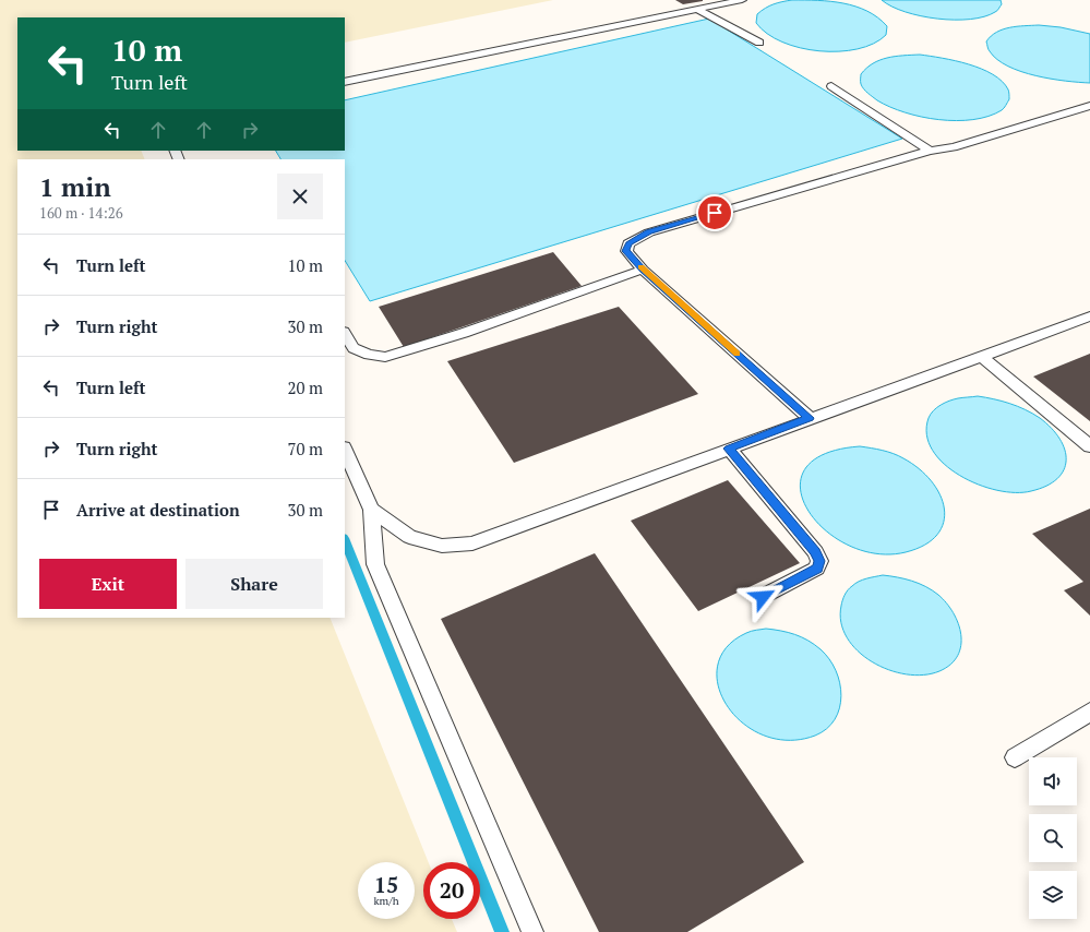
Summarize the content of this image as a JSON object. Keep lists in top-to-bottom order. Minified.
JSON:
{"page":{"turn":["10 m","Turn left"],"heading":["1 min","160 m · 14:26"],"list":[{"name":"Turn left","value":"10 m"},{"name":"Turn right","value":"30 m"},{"name":"Turn left","value":"20 m"},{"name":"Turn right","value":"70 m"},{"name":"Arrive at destination","value":"30 m"}],"buttons":["Exit","Share"],"speed":"15 km/h","limit":"20"}}
